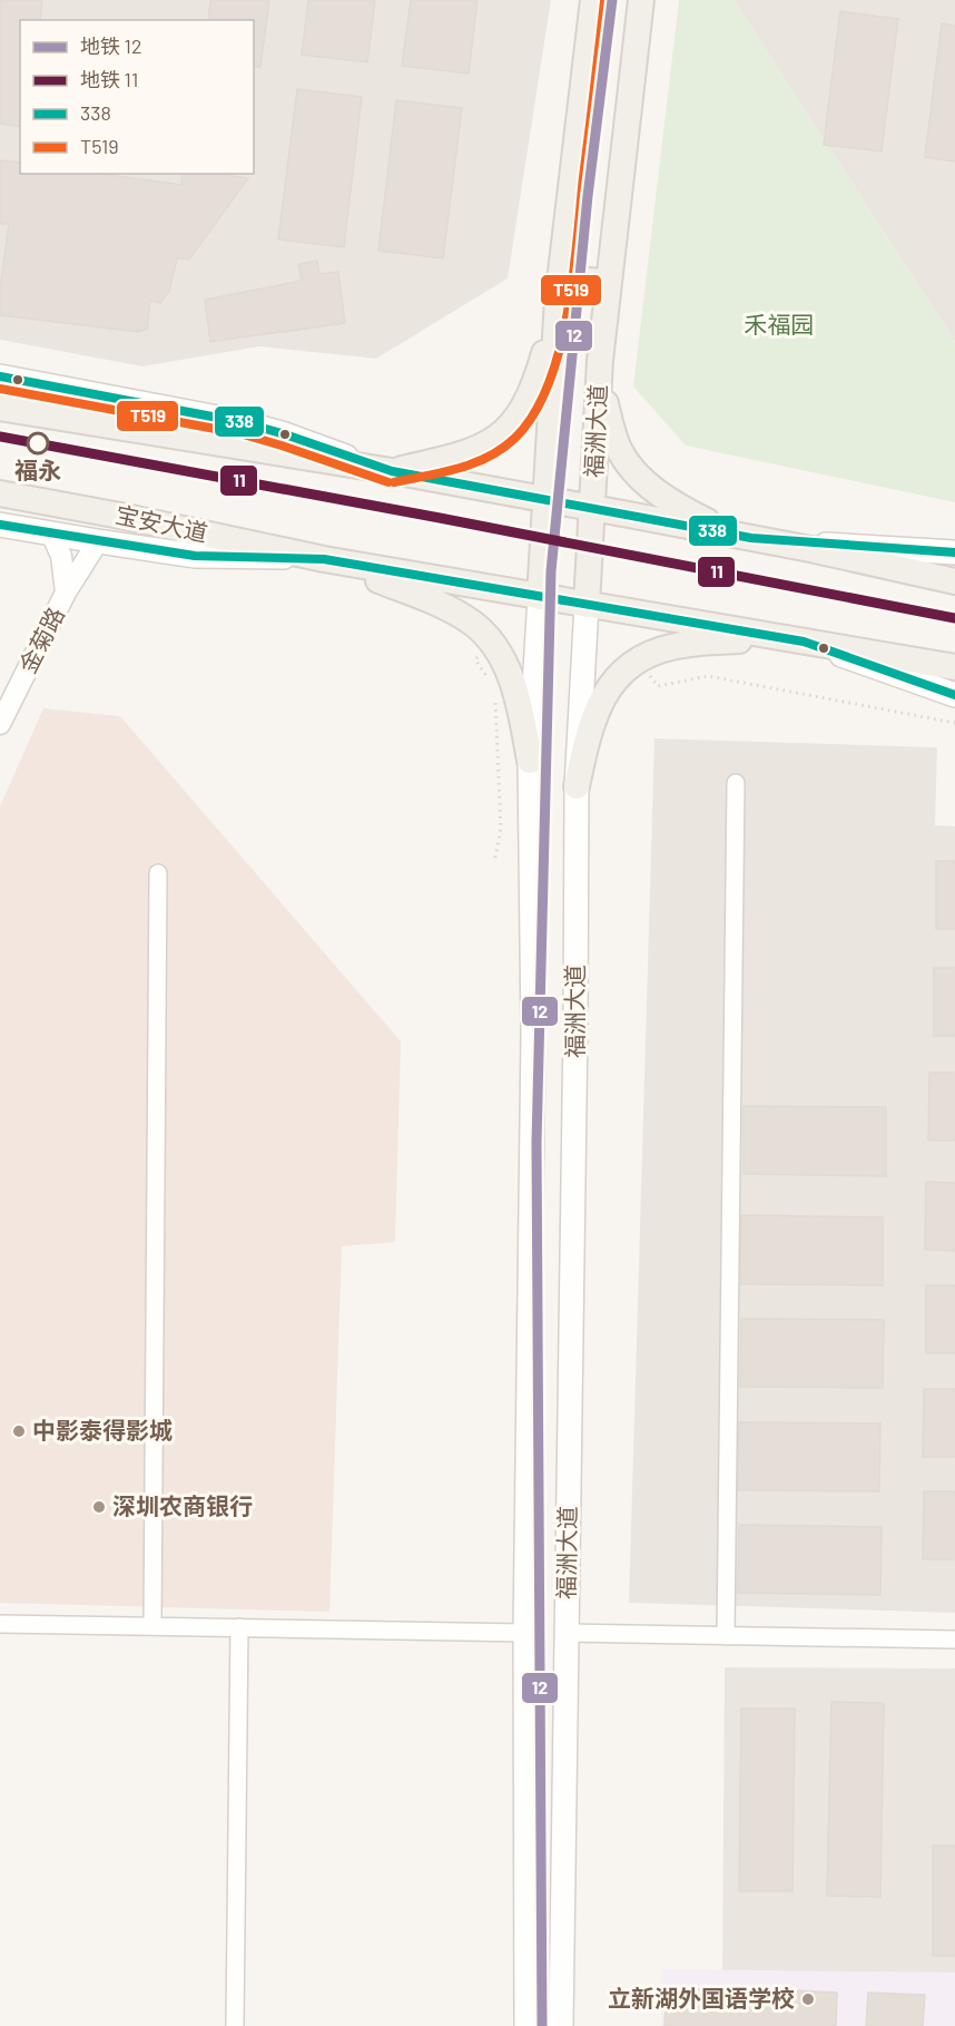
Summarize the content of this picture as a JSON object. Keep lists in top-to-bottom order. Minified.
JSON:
{"streets":{"main road":["福洲大道","宝安大道"],"street":["金菊路"]},"crossings":[["福洲大道","宝安大道"]],"parks":["禾福园"],"places":["福永","中影泰得影城","深圳农商银行","立新湖外国语学校"],"lines":["metro line 12","transit line T519","transit line 338","metro line 11"],"legend":["地铁 12","地铁 11","338","T519"]}
